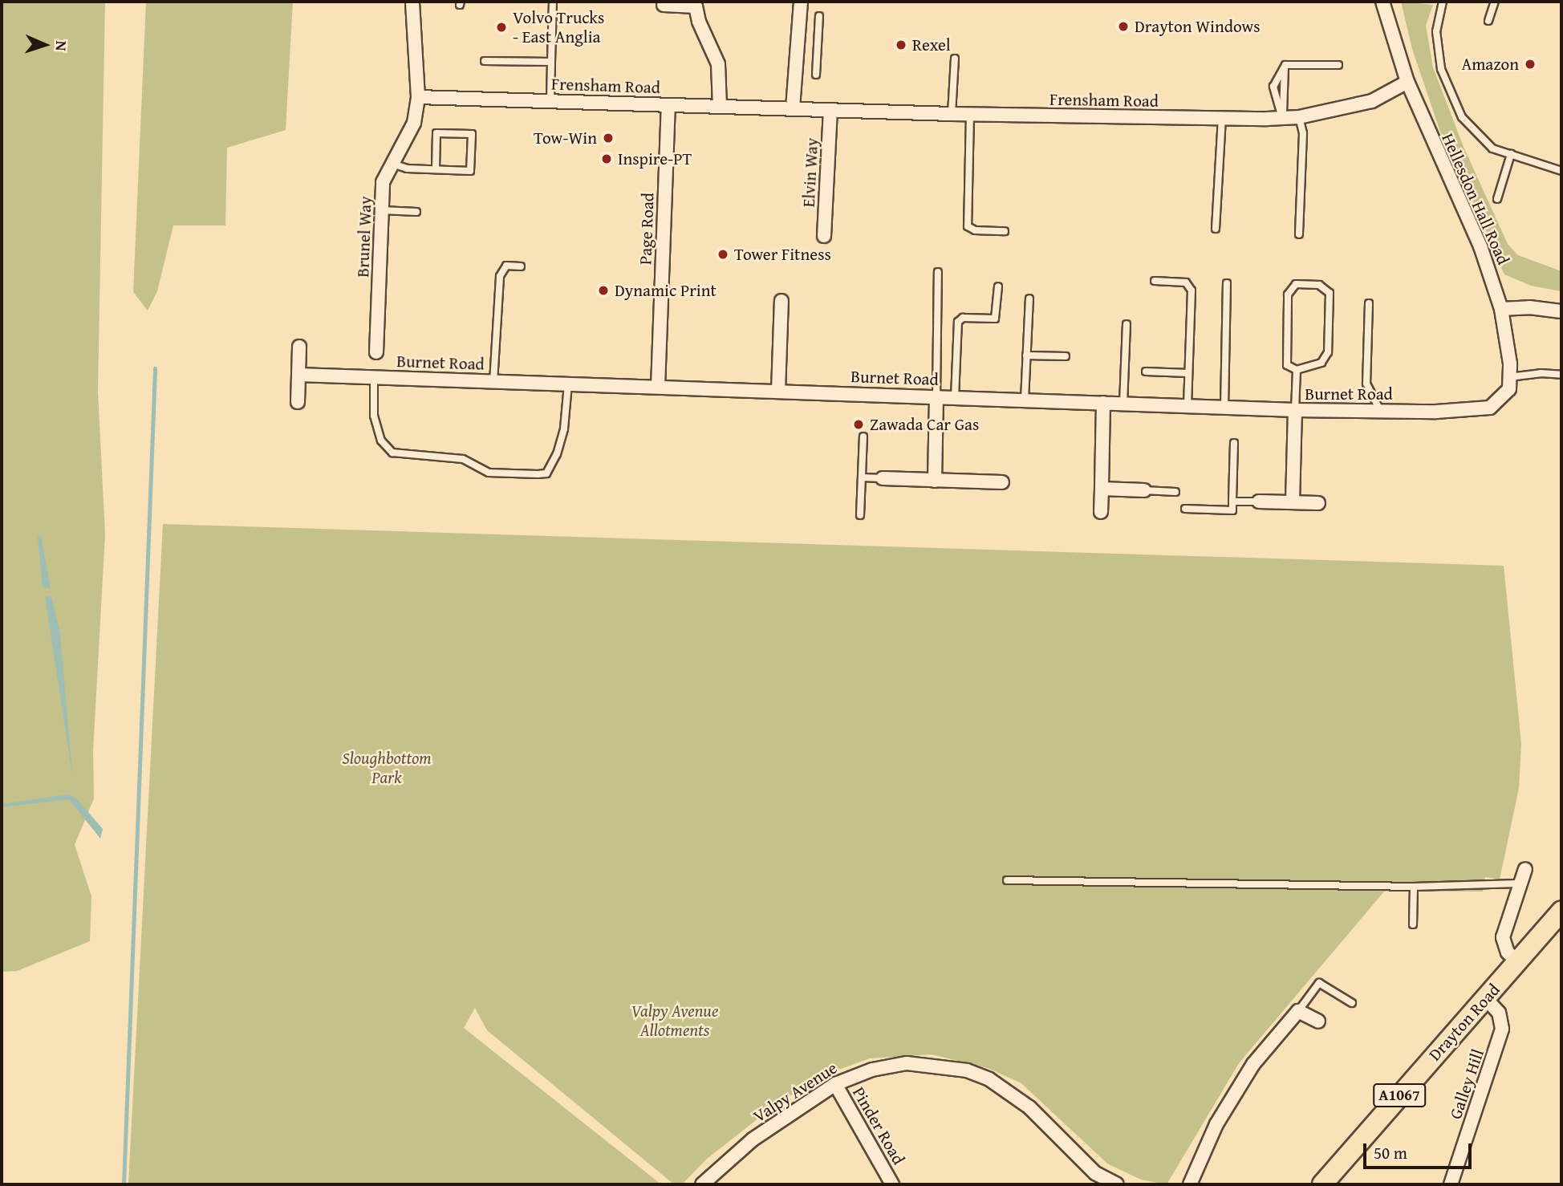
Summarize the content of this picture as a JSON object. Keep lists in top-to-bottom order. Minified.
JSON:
{"streets":{"main road":["Drayton Road","A1067"],"street":["Frensham Road","Elvin Way","Hellesdon Hall Road","Page Road","Brunel Way","Burnet Road","Galley Hill","Valpy Avenue","Pinder Road"]},"crossings":[["Frensham Road","Elvin Way"],["Frensham Road","Hellesdon Hall Road"],["Frensham Road","Page Road"],["Frensham Road","Brunel Way"],["Hellesdon Hall Road","Burnet Road"],["Page Road","Burnet Road"],["Drayton Road","Galley Hill"],["Valpy Avenue","Pinder Road"]],"parks":["Sloughbottom Park","Valpy Avenue Allotments"],"places":["Drayton Windows","Volvo Trucks - East Anglia","Rexel","Amazon","Tow-Win","Inspire-PT","Tower Fitness","Dynamic Print","Zawada Car Gas"],"scale_bar":"50 m","north":"right"}
